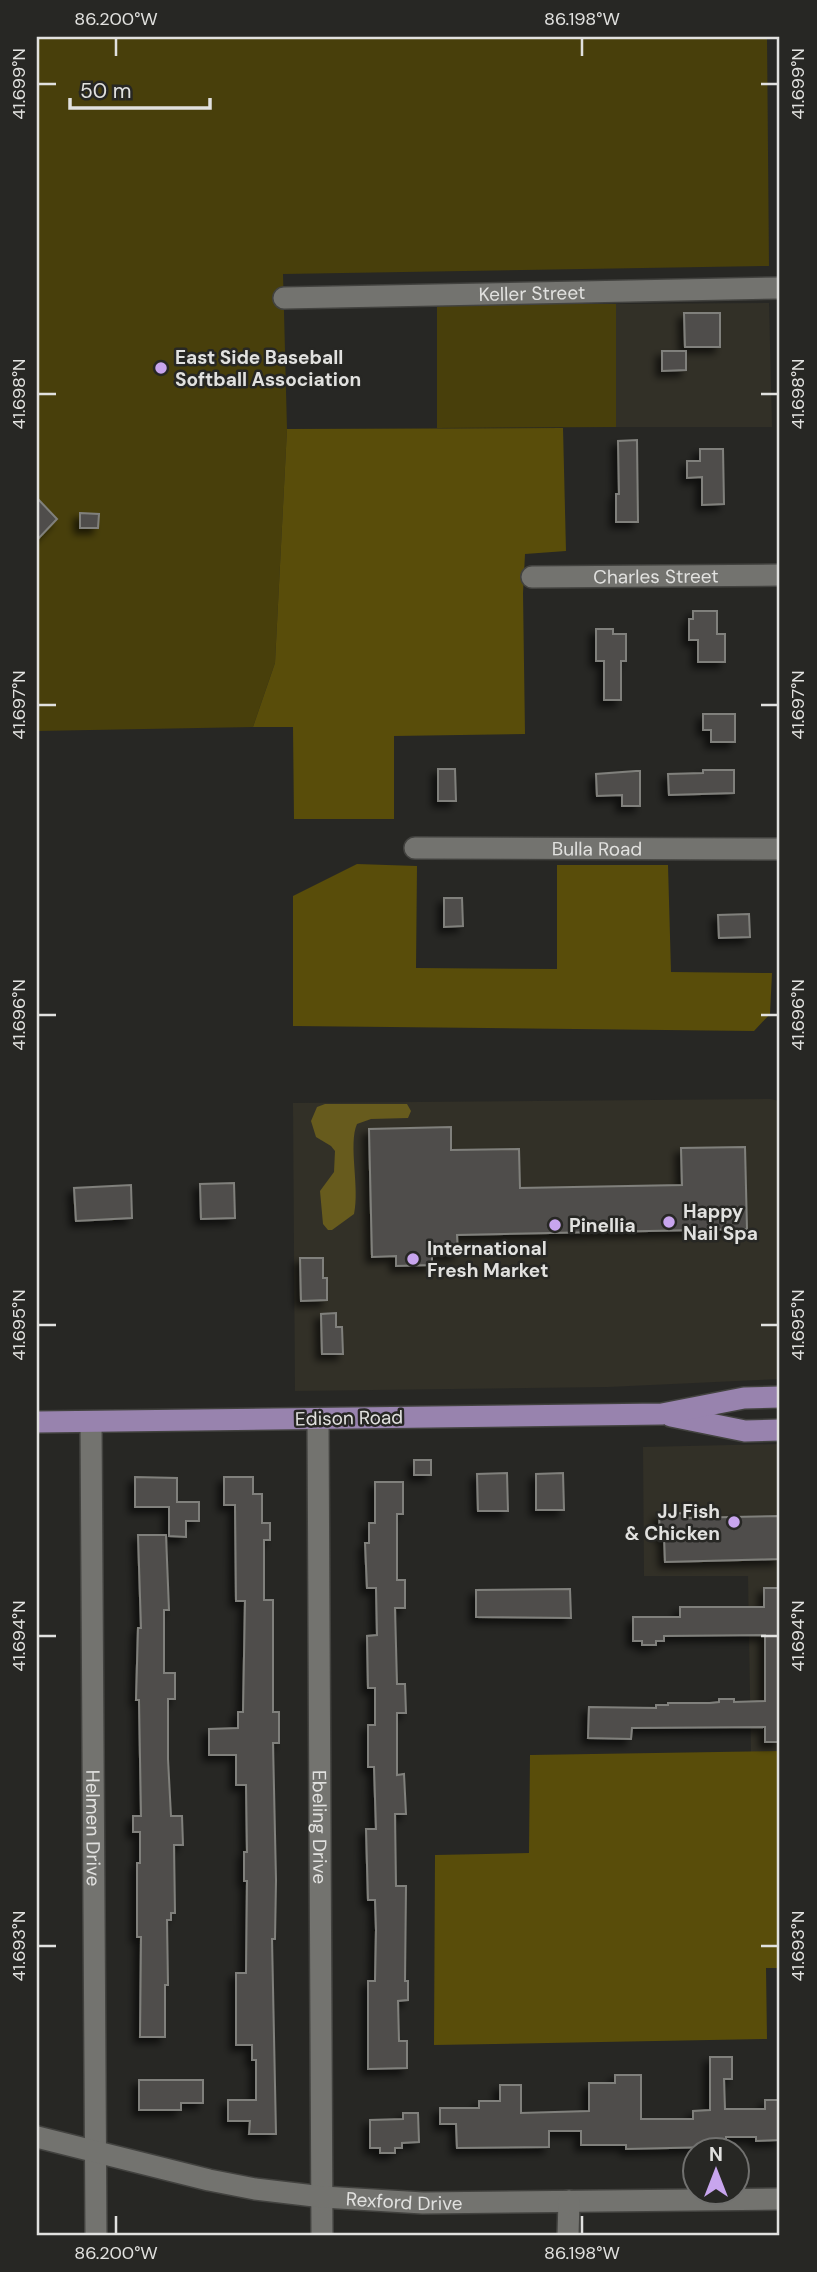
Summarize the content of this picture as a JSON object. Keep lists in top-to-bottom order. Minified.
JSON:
{"streets":{"main road":["Edison Road"],"street":["Keller Street","Charles Street","Bulla Road","Ebeling Drive","Helmen Drive","Rexford Drive"]},"crossings":[["Edison Road","Ebeling Drive"],["Edison Road","Helmen Drive"],["Ebeling Drive","Rexford Drive"],["Helmen Drive","Rexford Drive"]],"places":["East Side Baseball Softball Association","Happy Nail Spa","Pinellia","International Fresh Market","JJ Fish & Chicken"],"scale_bar":"50 m","north":"top","coordinates":["86.200°W","86.198°W","41.699°N","41.698°N","41.697°N","41.696°N","41.695°N","41.694°N","41.693°N"]}
